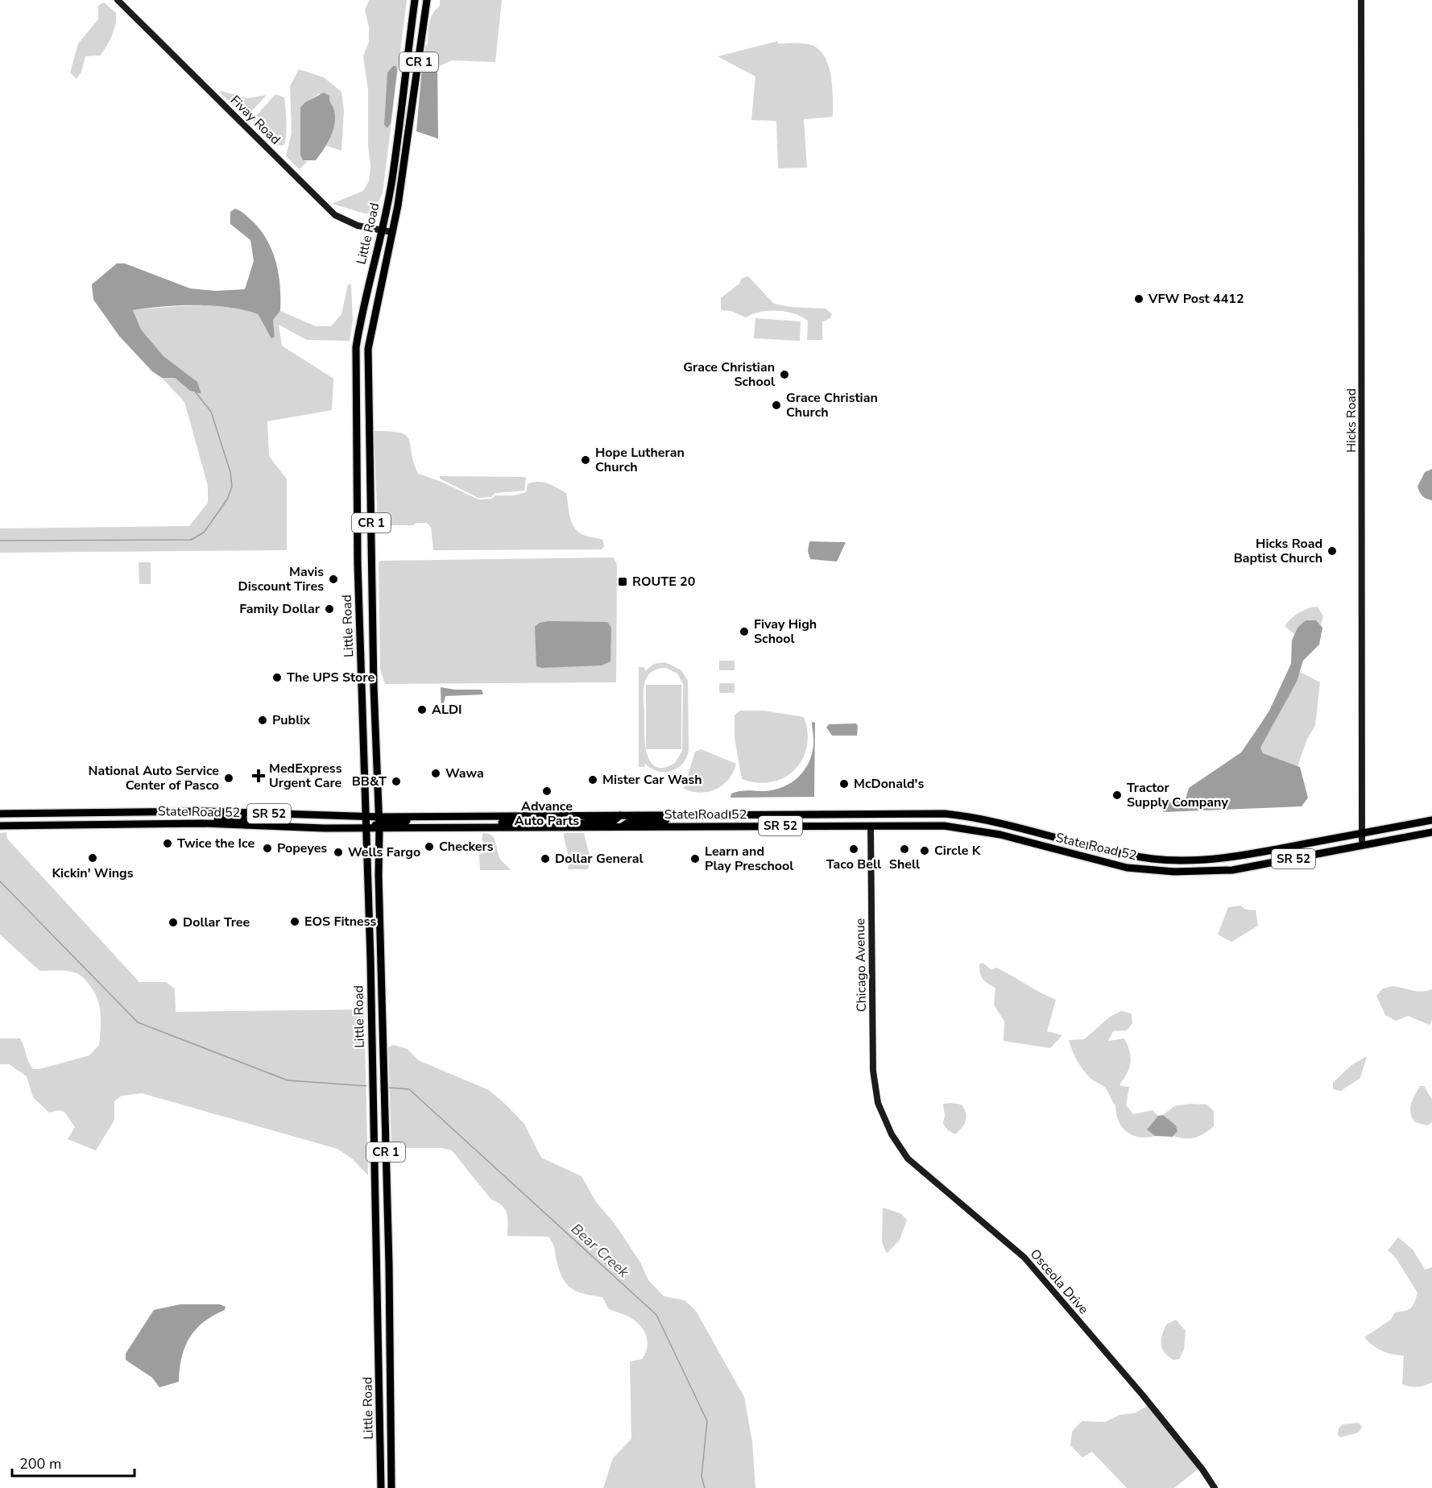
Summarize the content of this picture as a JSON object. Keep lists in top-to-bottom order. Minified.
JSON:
{"streets":{"main road":["CR 1","Little Road","State Road 52","SR 52"],"street":["Fivay Road","Hicks Road","Chicago Avenue","Osceola Drive"]},"crossings":[["Fivay Road","Little Road"],["Little Road","State Road 52"],["Hicks Road","State Road 52"],["State Road 52","Chicago Avenue"],["Chicago Avenue","Osceola Drive"]],"water":["Bear Creek"],"places":{"other":["VFW Post 4412","Grace Christian School","Grace Christian Church","Hope Lutheran Church","Hicks Road Baptist Church","Mavis Discount Tires","Family Dollar","Fivay High School","The UPS Store","ALDI","Publix","Wawa","National Auto Service Center of Pasco","Mister Car Wash","BB&T","McDonald's","Advance Auto Parts","Tractor Supply Company","Twice the Ice","Checkers","Popeyes","Taco Bell","Shell","Circle K","Wells Fargo","Kickin' Wings","Dollar General","Learn and Play Preschool","EOS Fitness","Dollar Tree"],"transit":["ROUTE 20"],"health":["MedExpress Urgent Care"]},"scale_bar":"200 m"}
